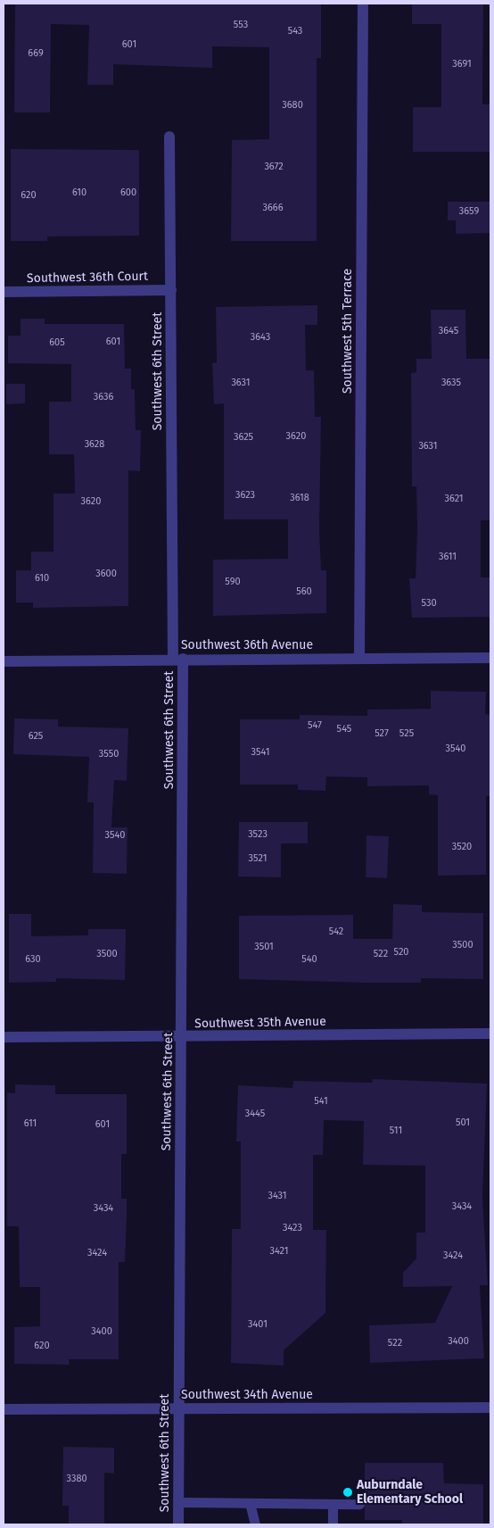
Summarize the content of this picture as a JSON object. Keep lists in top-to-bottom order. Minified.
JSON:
{"streets":{"street":["Southwest 36th Court","Southwest 5th Terrace","Southwest 6th Street","Southwest 36th Avenue","Southwest 35th Avenue","Southwest 34th Avenue"]},"crossings":[["Southwest 36th Court","Southwest 6th Street"],["Southwest 5th Terrace","Southwest 36th Avenue"],["Southwest 6th Street","Southwest 36th Avenue"],["Southwest 6th Street","Southwest 35th Avenue"],["Southwest 6th Street","Southwest 34th Avenue"]],"places":["Auburndale Elementary School"],"house_numbers":["553","543","601","669","3691","3680","3672","610","600","620","3666","3659","3645","3643","601","605","3631","3635","3636","3620","3625","3628","3631","3623","3618","3621","3620","3611","3600","610","590","560","530","547","545","527","525","625","3540","3541","3550","3523","3540","3520","3521","542","3500","3501","520","3500","522","630","540","541","3445","501","611","601","511","3431","3434","3434","3423","3421","3424","3424","3401","3400","3400","522","620","3380"]}
